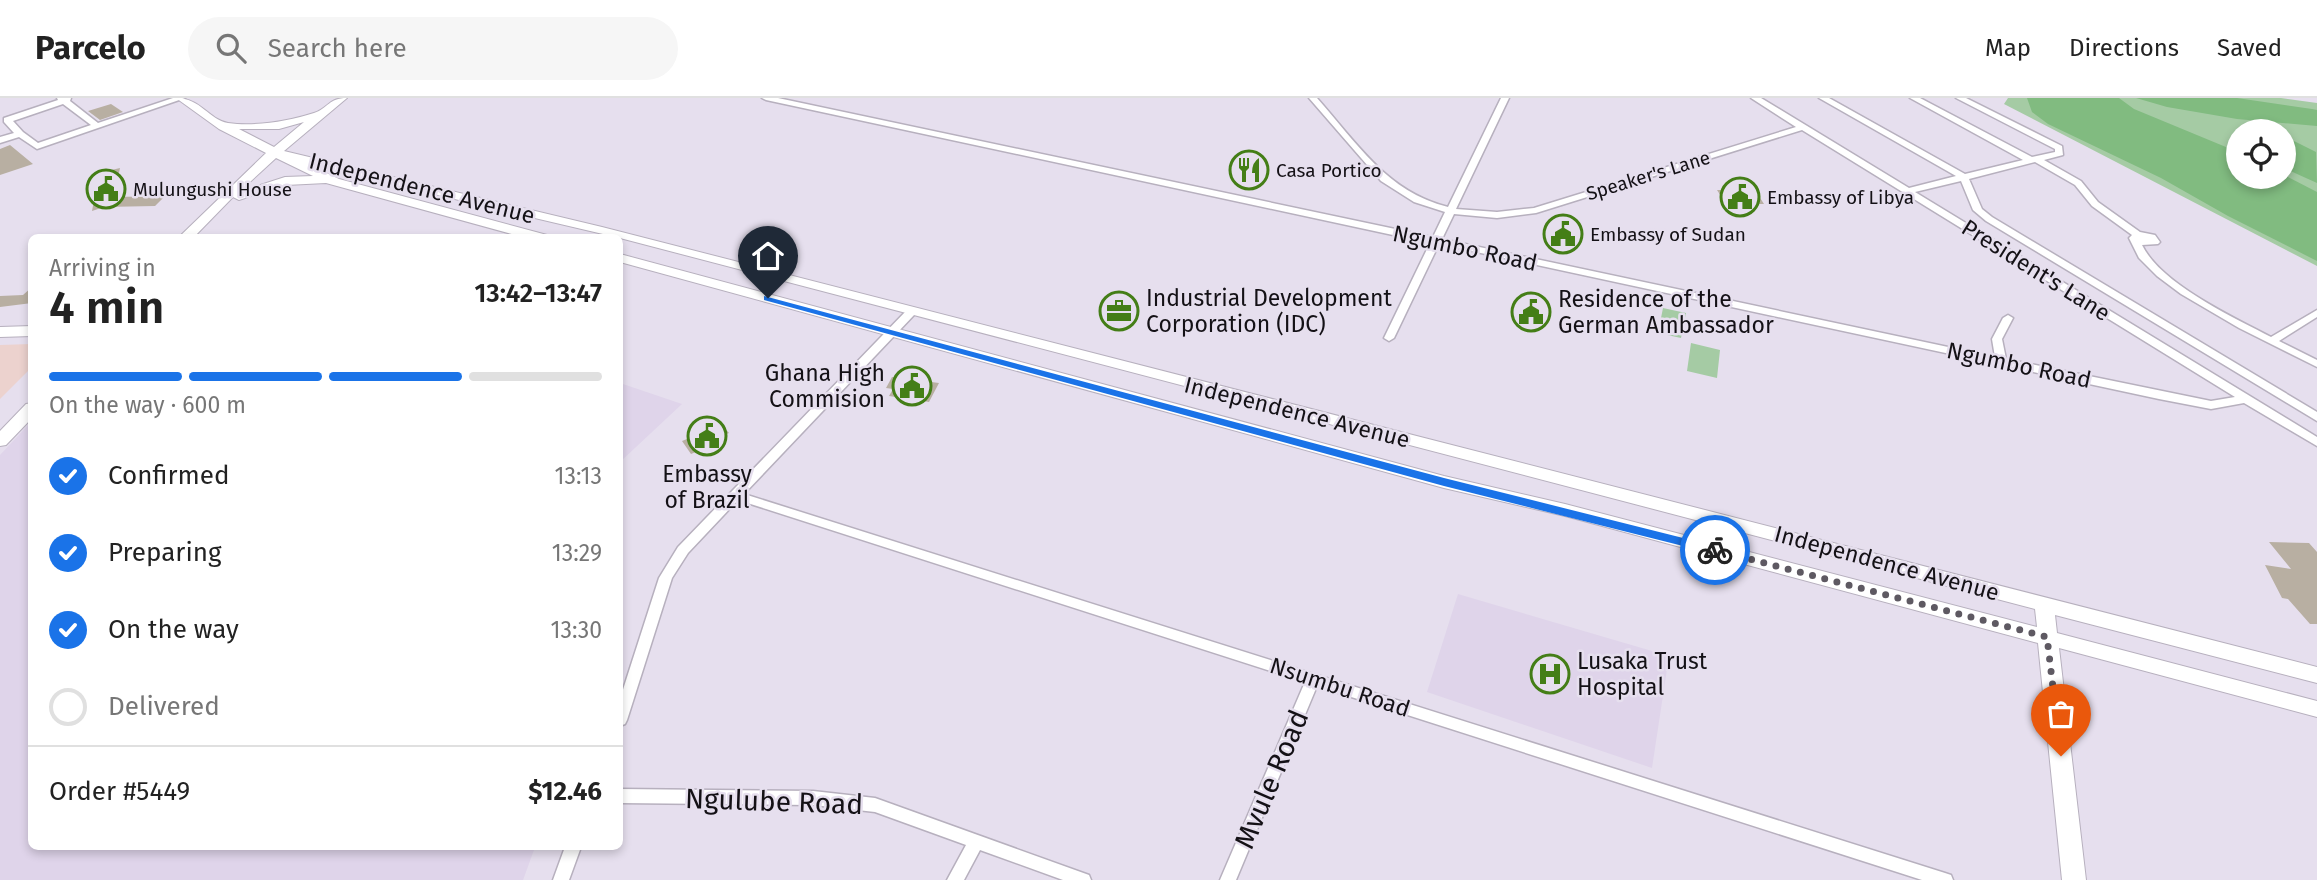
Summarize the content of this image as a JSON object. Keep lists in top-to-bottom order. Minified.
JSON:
{"streets":{"main road":["Independence Avenue"],"street":["Speaker's Lane","Ngumbo Road","President's Lane","Nsumbu Road","Mvule Road","Ngulube Road"]},"crossings":[["Speaker's Lane","President's Lane"],["Ngumbo Road","President's Lane"],["Nsumbu Road","Mvule Road"]],"places":{"restaurant":["Casa Portico"],"public building":["Mulungushi House","Embassy of Libya","Embassy of Sudan","Residence of the German Ambassador","Ghana High Commision","Embassy of Brazil"],"office":["Industrial Development Corporation (IDC)"],"hospital":["Lusaka Trust Hospital"]},"page":{"header":"Parcelo","search":"Search here","nav":["Map","Directions","Saved"],"heading":["4 min","Arriving in","13:42–13:47"],"panel":["Order #5449","$12.46"],"bar":"On the way · 600 m","list":[["Confirmed","13:13"],["Preparing","13:29"],["On the way","13:30"],"Delivered"]}}
